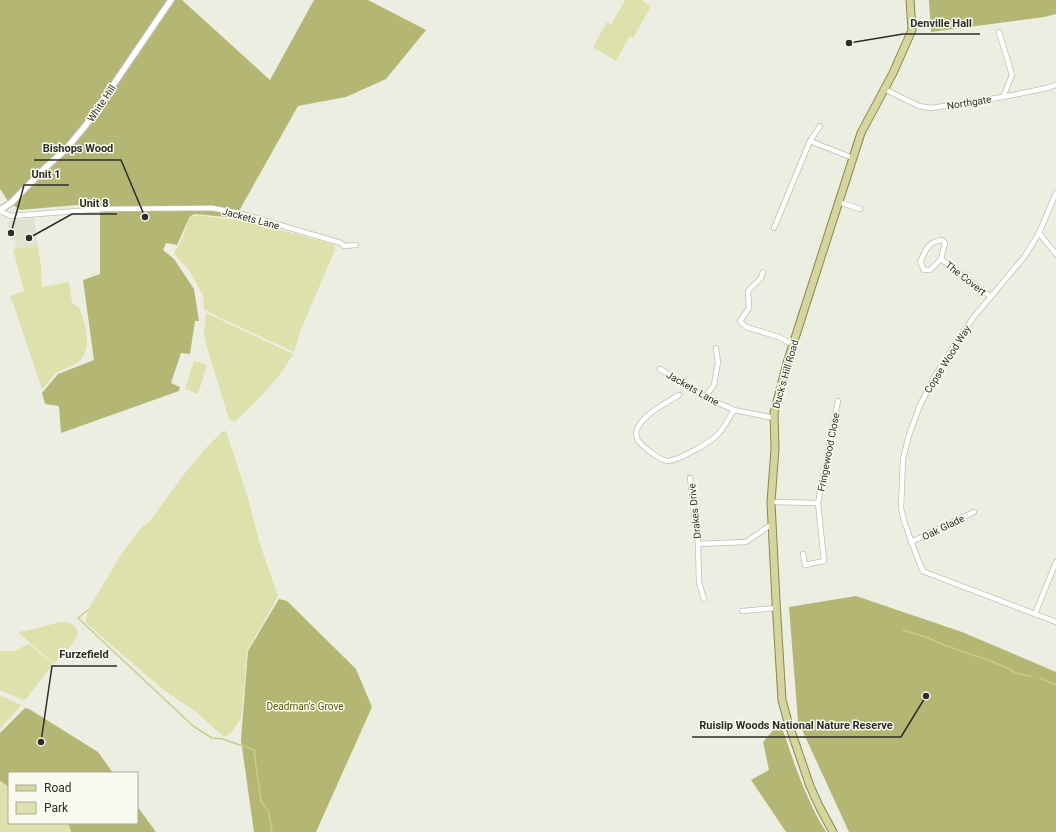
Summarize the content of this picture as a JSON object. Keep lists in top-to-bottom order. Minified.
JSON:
{"streets":{"main road":["Duck's Hill Road"],"street":["Northgate","White Hill","Jackets Lane","The Covert","Copse Wood Way","Fringewood Close","Drakes Drive","Oak Glade"]},"crossings":[["Northgate","Duck's Hill Road"],["White Hill","Jackets Lane"],["Jackets Lane","Duck's Hill Road"],["The Covert","Copse Wood Way"],["Copse Wood Way","Oak Glade"],["Duck's Hill Road","Fringewood Close"],["Duck's Hill Road","Drakes Drive"]],"parks":["Deadman's Grove"],"places":["Denville Hall","Bishops Wood","Unit 1","Unit 8","Ruislip Woods National Nature Reserve","Furzefield"],"legend":["Road","Park"]}
